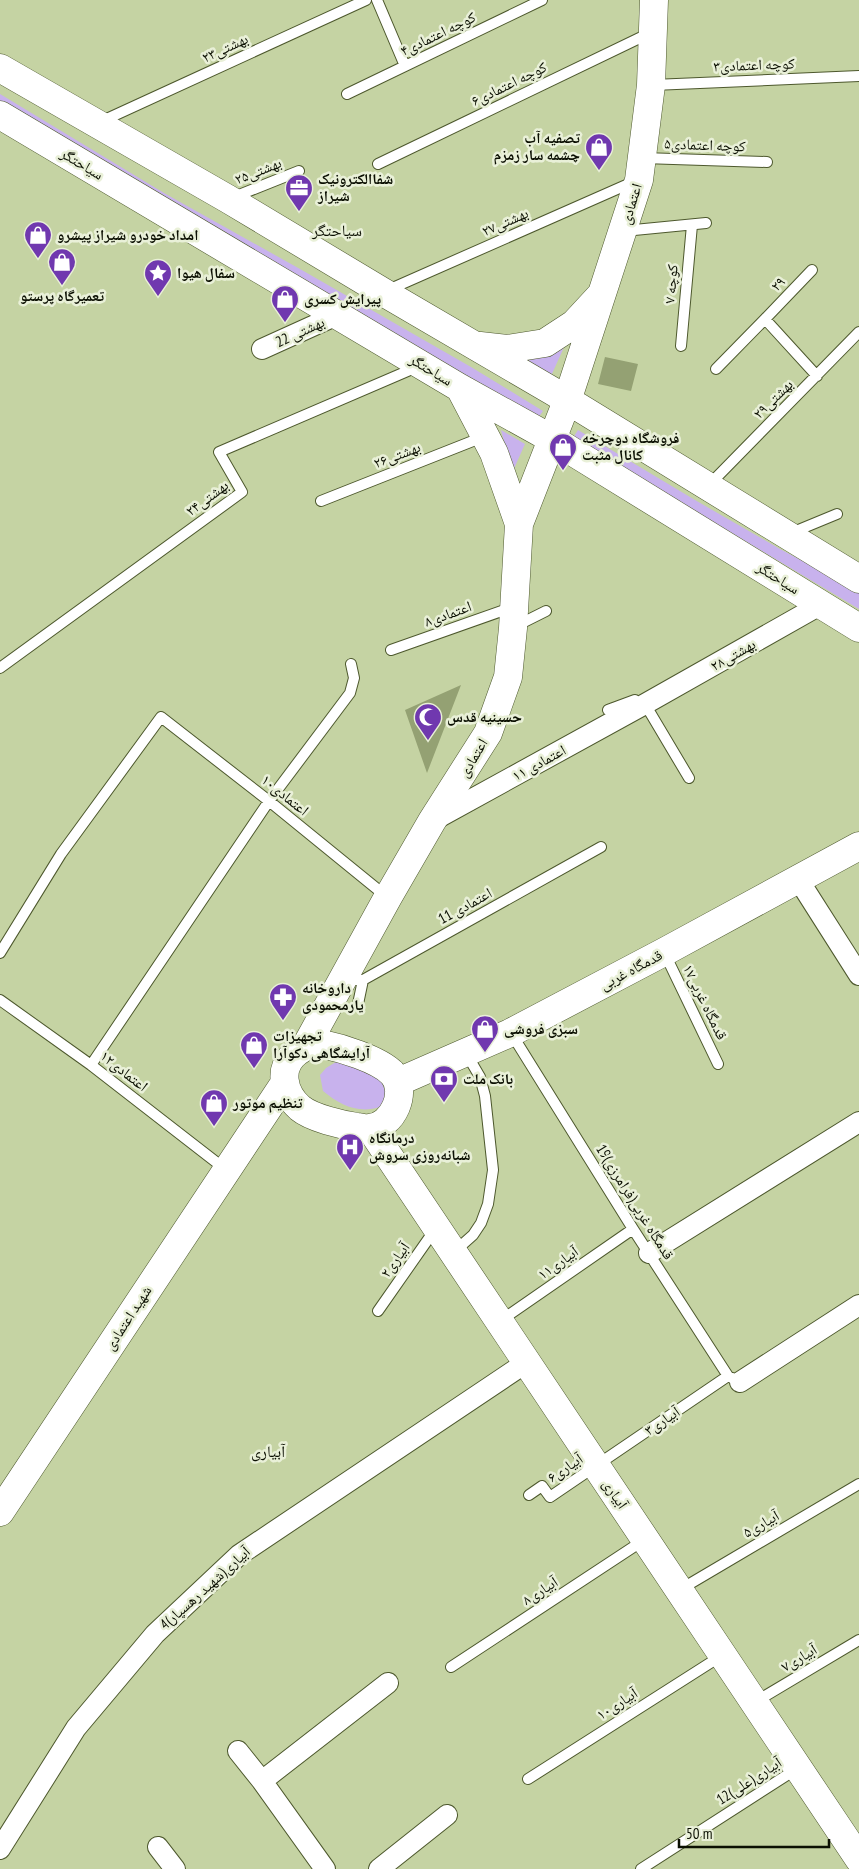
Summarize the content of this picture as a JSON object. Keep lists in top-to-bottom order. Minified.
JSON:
{"streets":{"street":["سیاحتگر","اعتمادی","22 بهشتی","۲۸بهشتی","۱۱ اعتمادی","قدمگاه غربی","شهید اعتمادی","آبیاری۳","آبیاری","4آبیاری(شهید رهسپار)"],"lane":["کوچه اعتمادی۴","۲۳بهشتی","کوچه اعتمادی۳","کوچه اعتمادی۶","کوچه اعتمادی۵","۲۵بهشتی","۲۷بهشتی","کوچه ۷","۲۹","۲۹بهشتی","۲۶بهشتی","۲۴بهشتی","اعتمادی۸","اعتمادی۱۰","11 اعتمادی","قدمگاه غربی۱۷","اعتمادی۱۲","19قدمگاه غربی(فرامرزی)","آبیاری۲","آبیاری۱۱","آبیاری۶","آبیاری۵","آبیاری۸","آبیاری۷","آبیاری۱۰","12آبیاری(علی)"]},"crossings":[["کوچه اعتمادی۳","اعتمادی"],["کوچه اعتمادی۶","اعتمادی"],["کوچه اعتمادی۵","اعتمادی"],["کوچه اعتمادی۵","۲۷بهشتی"],["سیاحتگر","اعتمادی"],["سیاحتگر","22 بهشتی"],["سیاحتگر","۲۴بهشتی"],["سیاحتگر","۲۸بهشتی"],["اعتمادی","۲۷بهشتی"],["اعتمادی","اعتمادی۸"],["اعتمادی","۱۱ اعتمادی"],["اعتمادی","اعتمادی۱۰"],["اعتمادی","11 اعتمادی"],["اعتمادی","قدمگاه غربی"],["اعتمادی","شهید اعتمادی"],["اعتمادی","آبیاری"],["۲۸بهشتی","۱۱ اعتمادی"],["قدمگاه غربی","قدمگاه غربی۱۷"],["قدمگاه غربی","19قدمگاه غربی(فرامرزی)"],["قدمگاه غربی","شهید اعتمادی"],["قدمگاه غربی","آبیاری"],["اعتمادی۱۲","شهید اعتمادی"],["19قدمگاه غربی(فرامرزی)","آبیاری۱۱"],["19قدمگاه غربی(فرامرزی)","آبیاری۳"],["آبیاری۲","آبیاری"],["آبیاری۱۱","آبیاری"],["شهید اعتمادی","آبیاری"],["آبیاری۳","آبیاری۶"],["آبیاری۳","آبیاری"],["آبیاری۶","آبیاری"],["آبیاری","آبیاری۵"],["آبیاری","4آبیاری(شهید رهسپار)"],["آبیاری","آبیاری۸"],["آبیاری","آبیاری۷"],["آبیاری","آبیاری۱۰"],["آبیاری","12آبیاری(علی)"]],"districts":["سیاحتگر","آبیاری"],"places":{"shop":["تصفیه آب چشمه سار زمزم","امداد خودرو شیراز پیشرو","تعمیرگاه پرستو","پیرایش کسری","فروشگاه دوچرخه کانال مثبت","سبزی فروشی","تجهیزات آرایشگاهی دکوآرا","تنظیم موتور"],"office":["شفاالکترونیک شیراز"],"place":["سفال هیوا"],"mosque":["حسینیه قدس"],"pharmacy":["داروخانه یارمحمودی"],"bank":["بانک ملت"],"hospital":["درمانگاه شبانه‌روزی سروش"]},"scale_bar":"50 m"}
